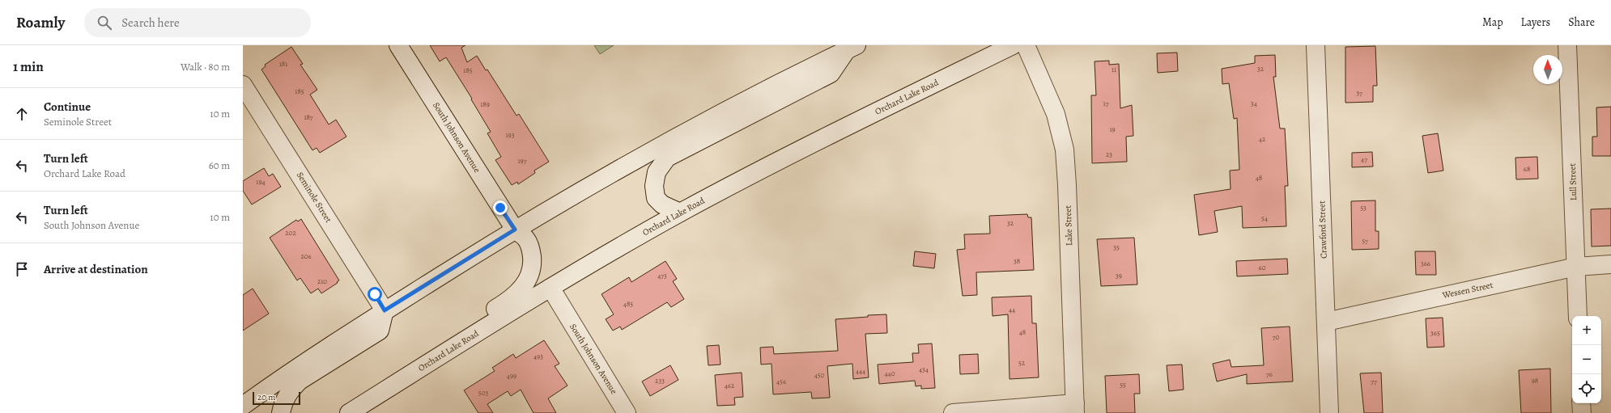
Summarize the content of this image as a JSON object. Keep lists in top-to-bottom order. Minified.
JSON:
{"streets":{"main road":["Orchard Lake Road","South Johnson Avenue","Lull Street","Seminole Street","Lake Street","Crawford Street","Wessen Street"]},"crossings":[["Orchard Lake Road","South Johnson Avenue"],["Lull Street","Wessen Street"],["Crawford Street","Wessen Street"]],"house_numbers":["181","32","11","185","185","37","17","34","189","187","19","193","42","23","47","197","68","48","194","53","54","32","202","57","35","206","38","366","60","473","39","210","485","44","48","365","70","493","52","434","444","440","76","450","499","233","98","456","77","55","462","503"],"scale_bar":"20 m","north":"top","page":{"header":"Roamly","search":"Search here","nav":["Map","Layers","Share"],"heading":["1 min","Walk · 80 m"],"list":[["Continue","Seminole Street","10 m"],["Turn left","Orchard Lake Road","60 m"],["Turn left","South Johnson Avenue","10 m"],"Arrive at destination"],"map_buttons":["+","−"],"scale":"20 m"}}
